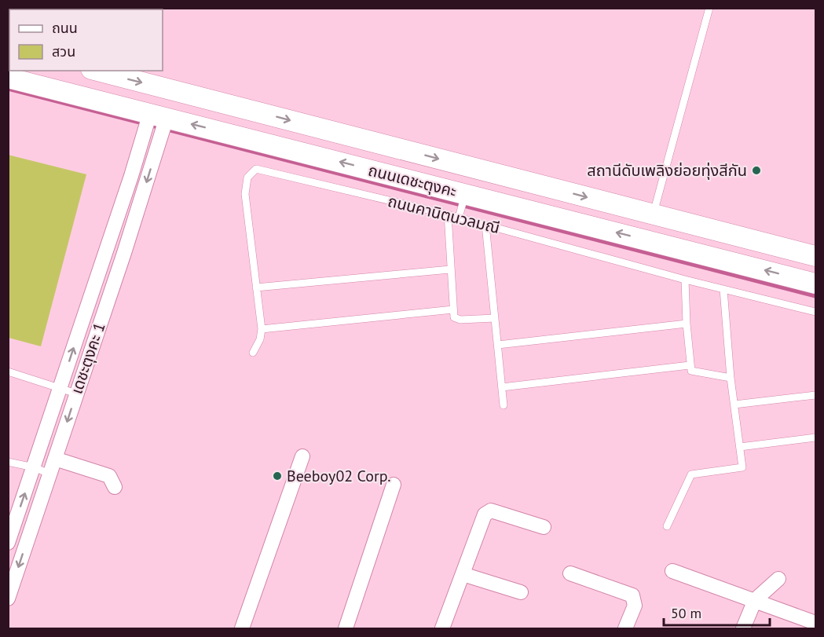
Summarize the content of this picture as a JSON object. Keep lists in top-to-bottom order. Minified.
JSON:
{"streets":{"street":["ถนนเดชะตุงคะ","เดชะตุงคะ 1"],"lane":["ถนนคานิตนวลมณี"]},"crossings":[["ถนนเดชะตุงคะ","ถนนคานิตนวลมณี"],["ถนนเดชะตุงคะ","เดชะตุงคะ 1"]],"places":["สถานีดับเพลิงย่อยทุ่งสีกัน","Beeboy02 Corp."],"legend":["ถนน","สวน"],"scale_bar":"50 m"}
